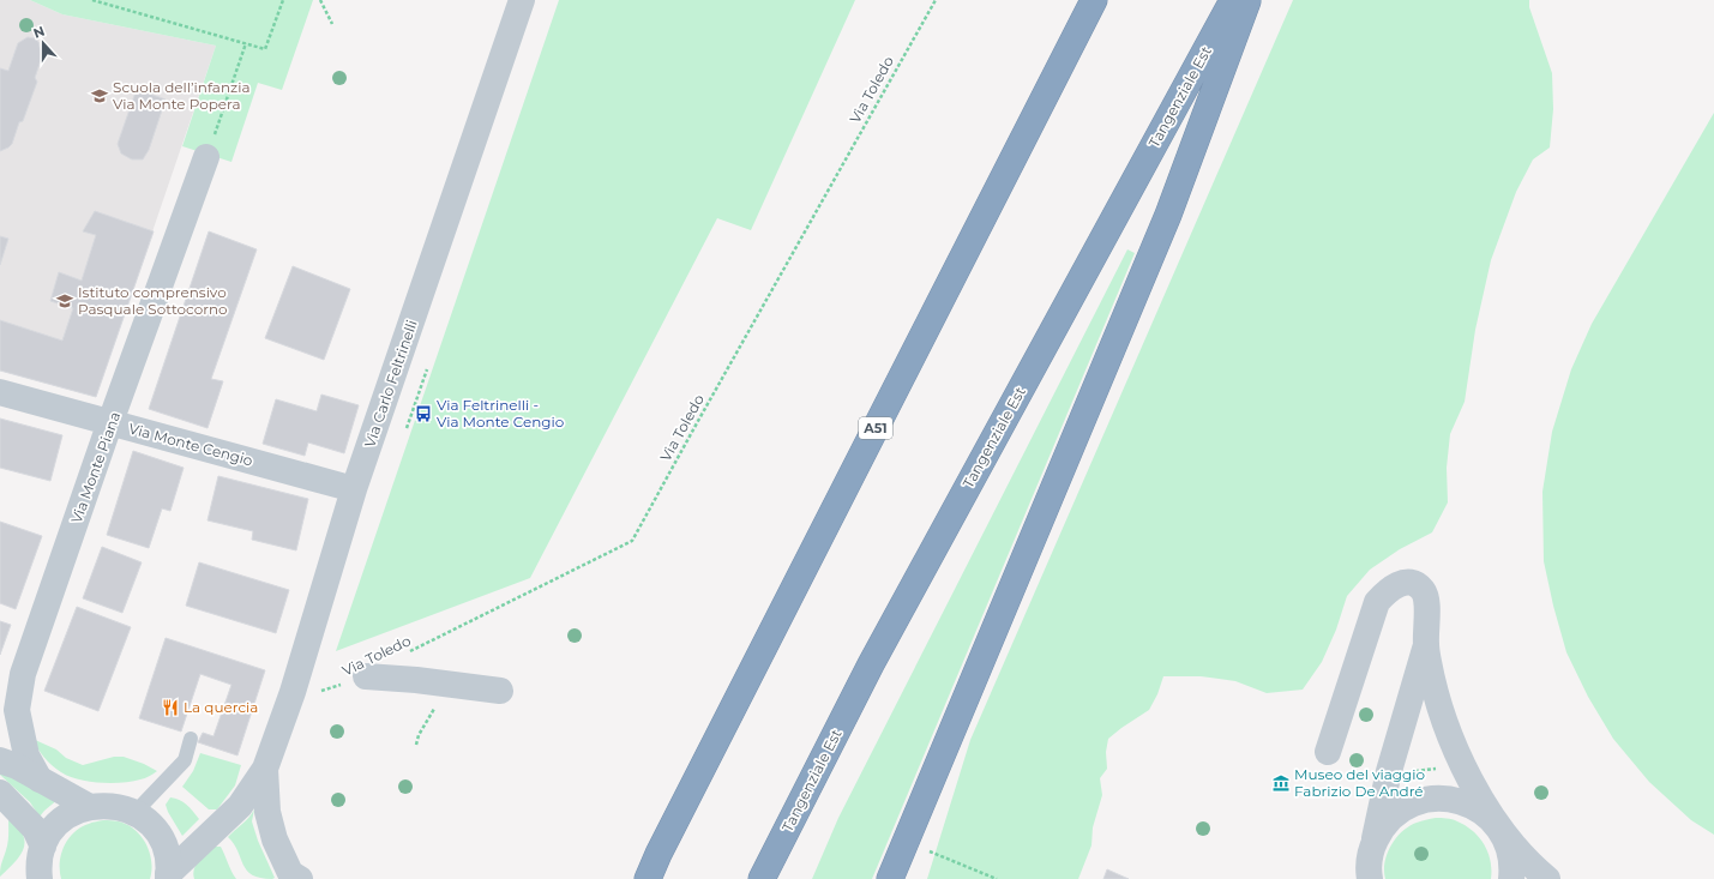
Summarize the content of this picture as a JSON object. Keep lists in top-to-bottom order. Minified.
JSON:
{"streets":{"highway":["Tangenziale Est","A51"],"street":["Via Carlo Feltrinelli","Via Monte Cengio","Via Monte Piana"],"path":["Via Toledo"]},"crossings":[["Via Toledo","Via Carlo Feltrinelli"],["Via Carlo Feltrinelli","Via Monte Cengio"],["Via Monte Cengio","Via Monte Piana"]],"places":{"school or university":["Scuola dell’infanzia Via Monte Popera","Istituto comprensivo Pasquale Sottocorno"],"bus stop":["Via Feltrinelli - Via Monte Cengio"],"restaurant":["La quercia"],"museum":["Museo del viaggio Fabrizio De André"]},"north":"top"}
